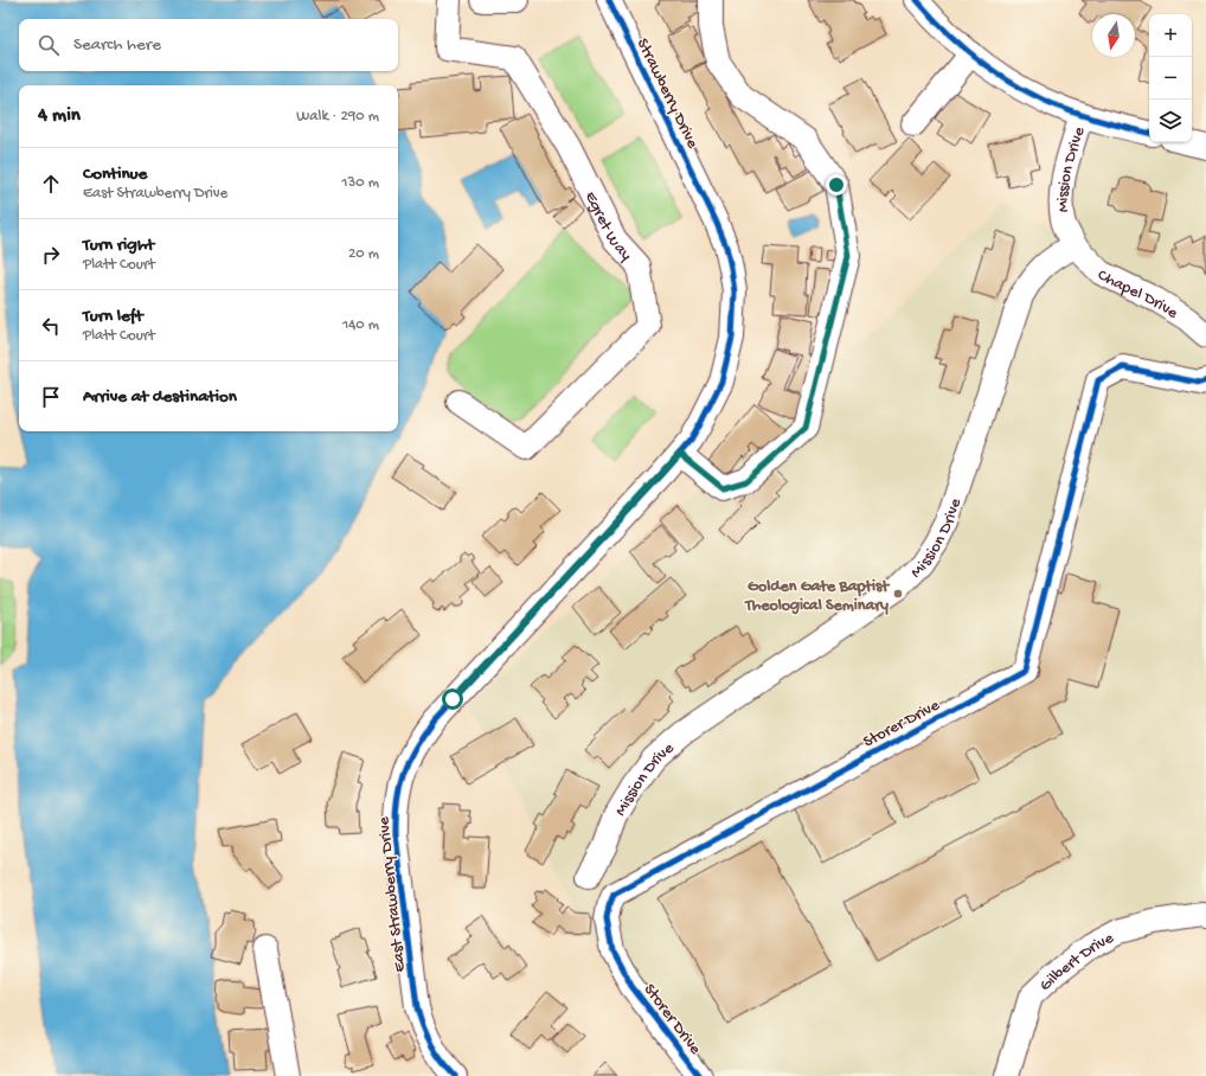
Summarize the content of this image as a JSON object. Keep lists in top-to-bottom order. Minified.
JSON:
{"streets":{"street":["Strawberry Drive","Mission Drive","Egret Way","Chapel Drive","Storer Drive","East Strawberry Drive","Gilbert Drive"]},"crossings":[["Strawberry Drive","East Strawberry Drive"],["Mission Drive","Chapel Drive"]],"places":["Golden Gate Baptist Theological Seminary"],"north":"bottom","page":{"map_buttons":["+","−"],"search":"Search here","heading":["4 min","Walk · 290 m"],"list":[["Continue","East Strawberry Drive","130 m"],["Turn right","Platt Court","20 m"],["Turn left","Platt Court","140 m"],"Arrive at destination"]}}
